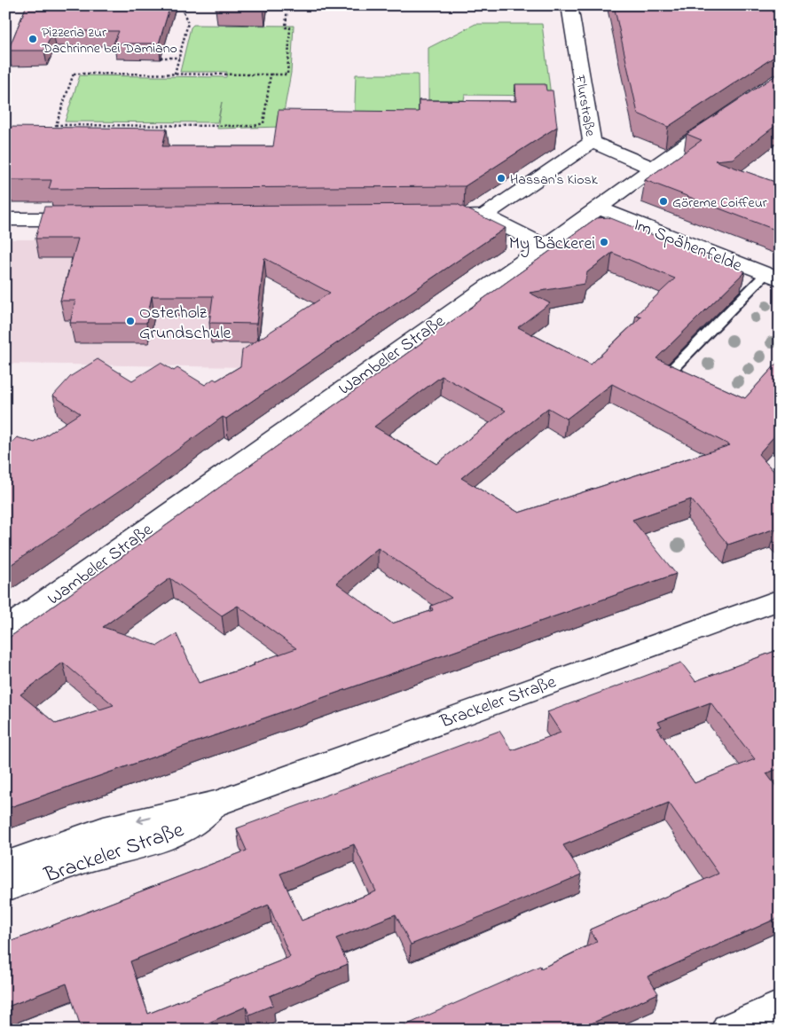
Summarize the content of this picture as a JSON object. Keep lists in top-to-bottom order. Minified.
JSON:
{"streets":{"street":["Flurstraße","Im Spähenfelde","Wambeler Straße","Brackeler Straße"]},"crossings":[["Flurstraße","Wambeler Straße"],["Im Spähenfelde","Wambeler Straße"]],"places":["Pizzeria zur Dachrinne bei Damiano","Hassan's Kiosk","Göreme Coiffeur","My Bäckerei","Osterholz Grundschule"]}
